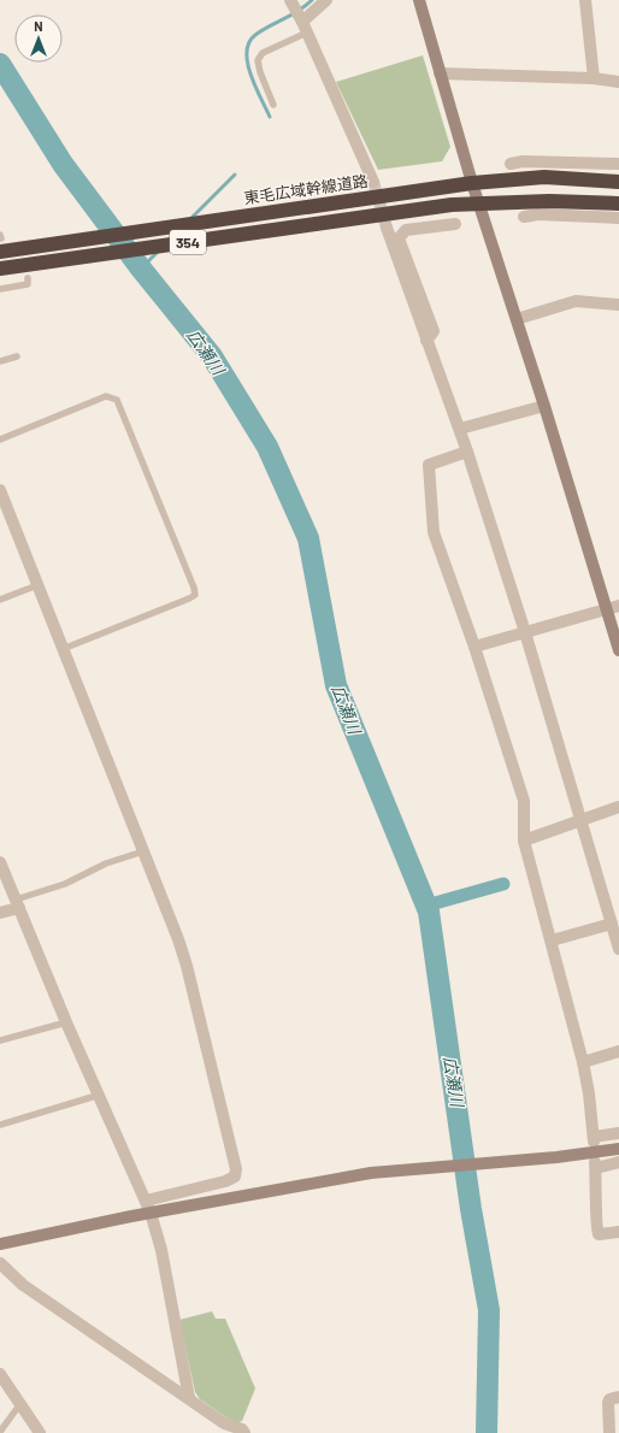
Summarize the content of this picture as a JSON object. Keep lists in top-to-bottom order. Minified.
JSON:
{"streets":{"highway":["東毛広域幹線道路","354"]},"water":["広瀬川"],"north":"top"}
